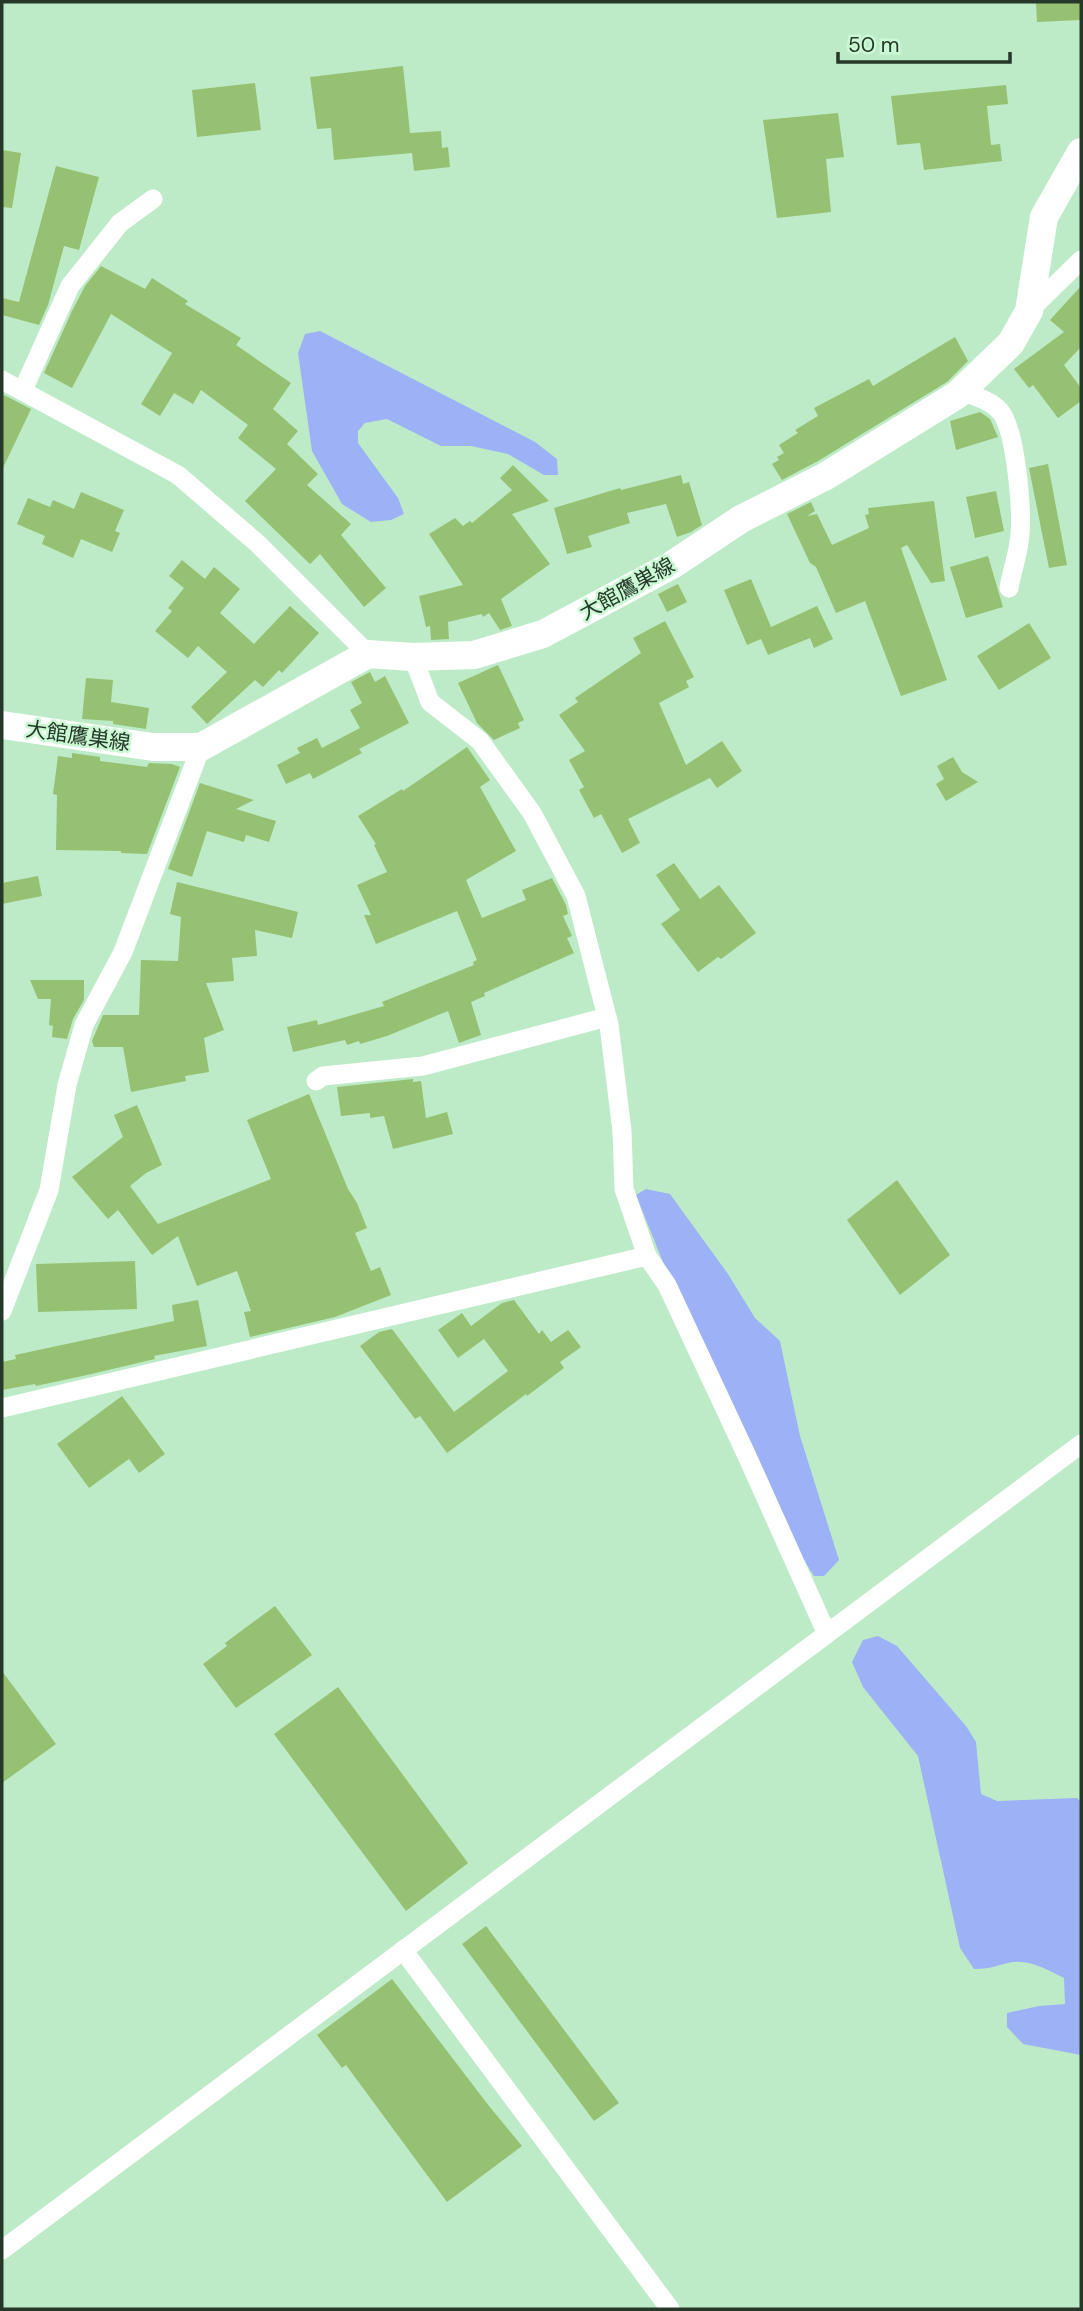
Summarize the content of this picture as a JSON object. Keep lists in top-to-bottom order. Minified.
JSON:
{"streets":{"main road":["大館鷹巣線"]},"scale_bar":"50 m"}
